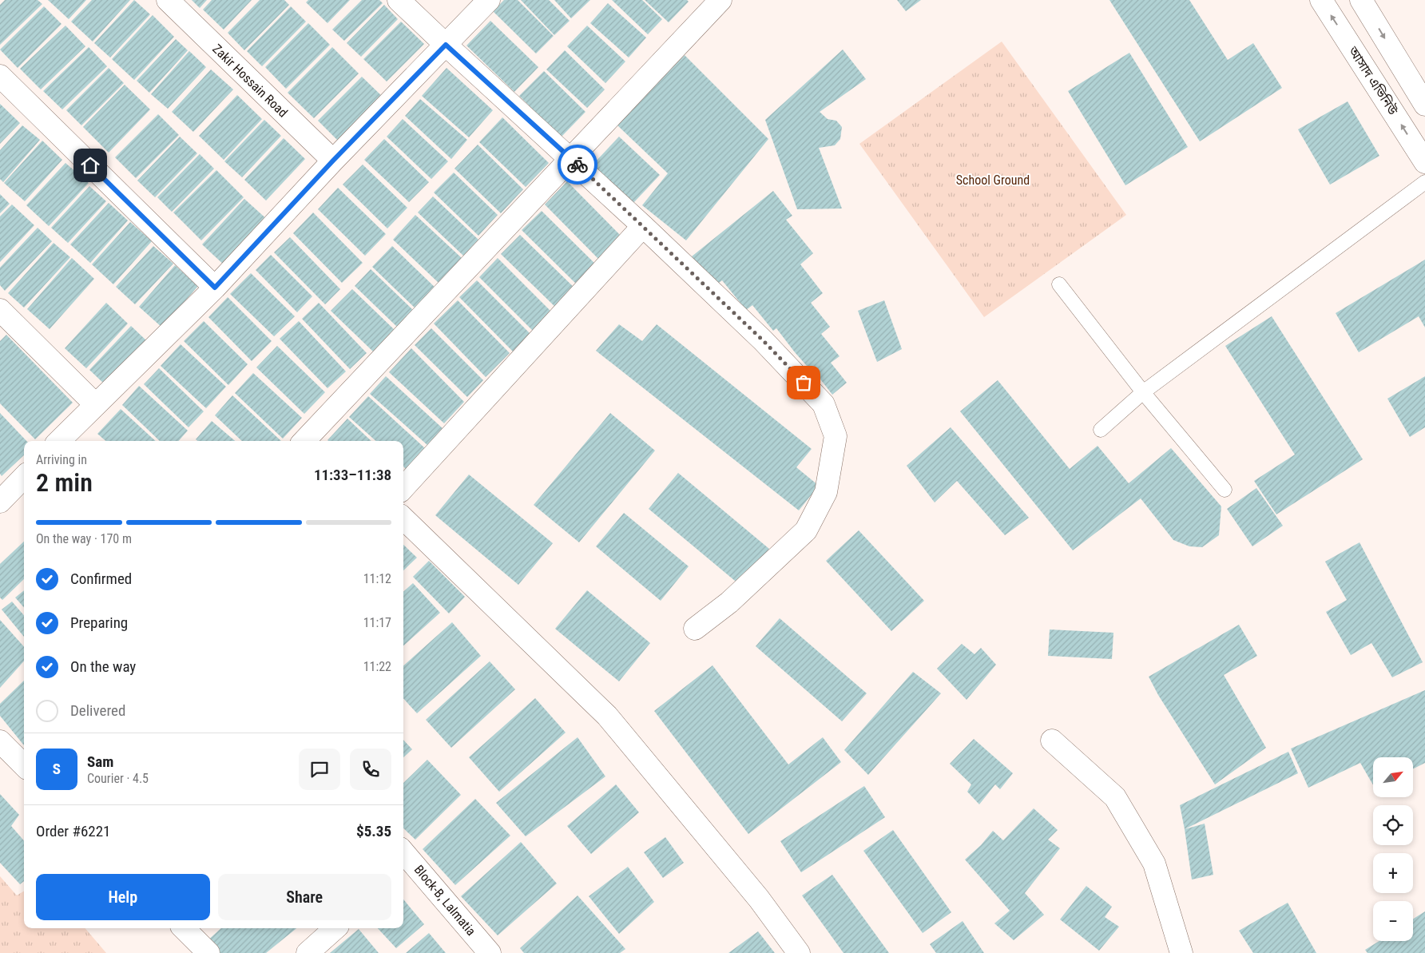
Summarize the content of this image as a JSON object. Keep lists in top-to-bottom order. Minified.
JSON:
{"streets":{"street":["Zakir Hossain Road","আসাদ এভিনিউ","Block-B, Lalmatia"]},"parks":["School Ground"],"north":"top right","page":{"heading":["2 min","Arriving in","11:33–11:38"],"panel":["Sam","Courier · 4.5","Order #6221","$5.35"],"bar":"On the way · 170 m","list":[["Confirmed","11:12"],["Preparing","11:17"],["On the way","11:22"],"Delivered"],"round":"S","map_buttons":["+","−"],"buttons":["Help","Share"]}}
